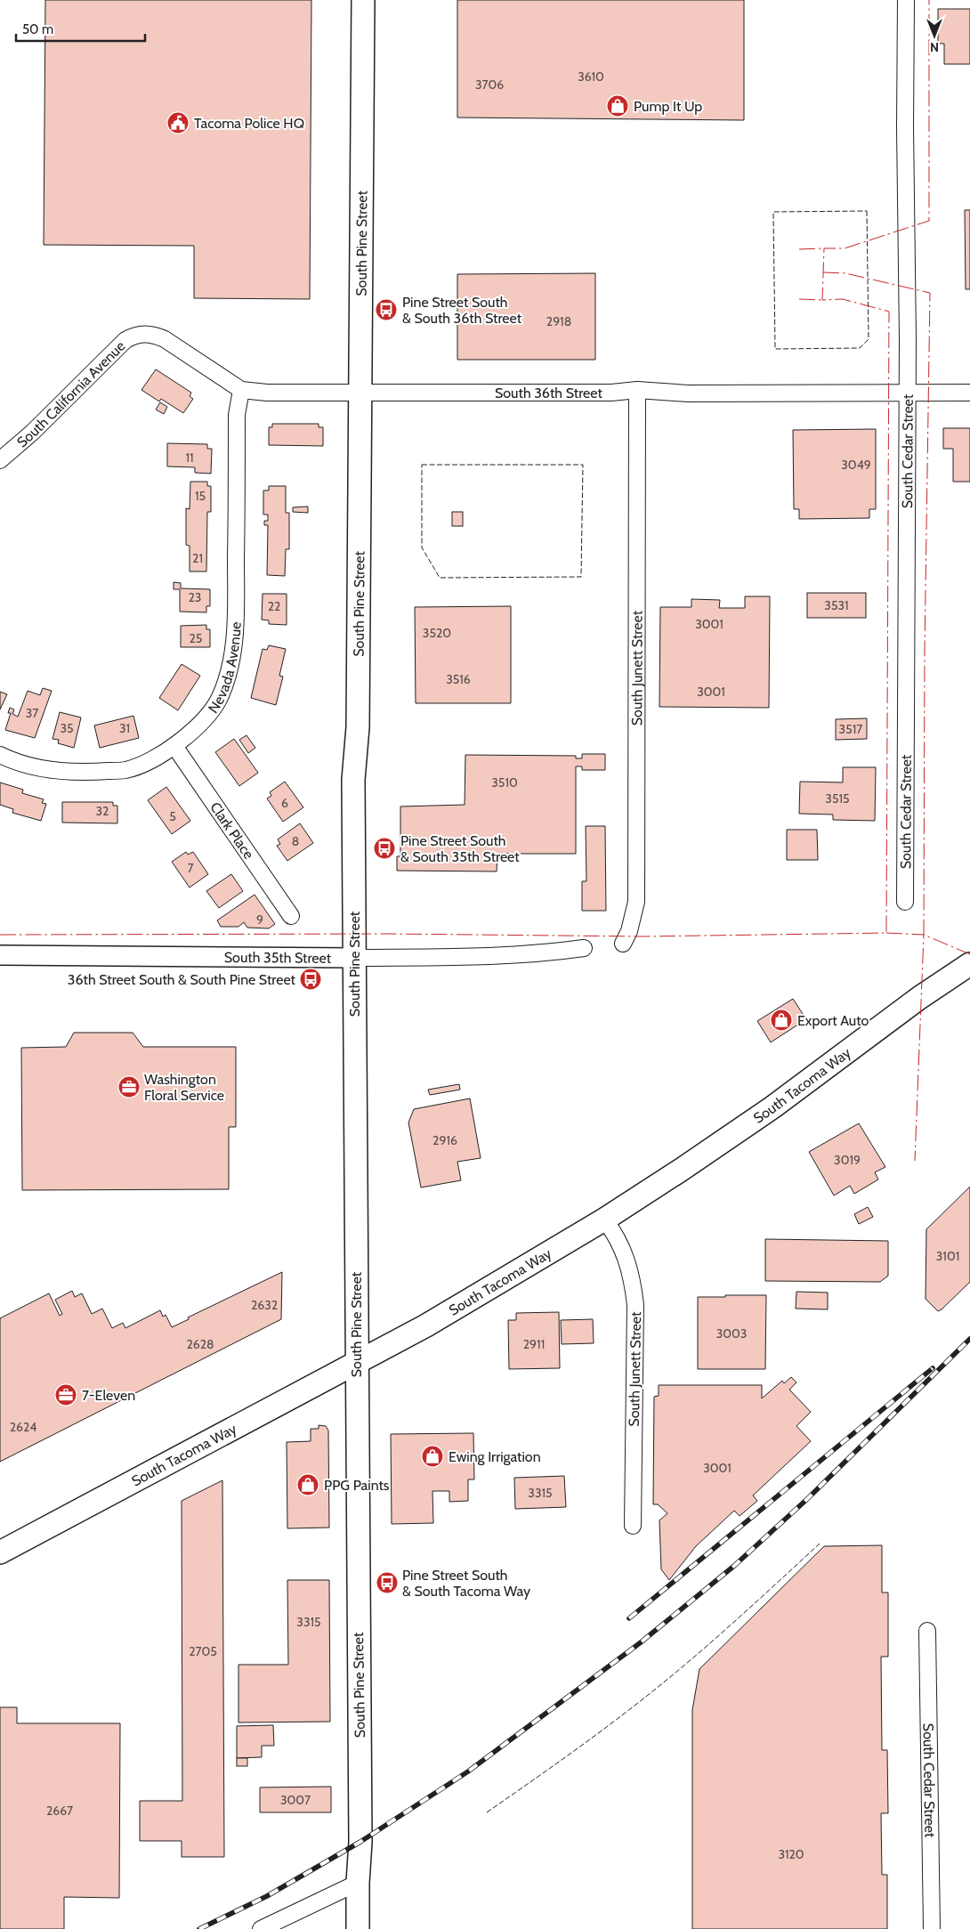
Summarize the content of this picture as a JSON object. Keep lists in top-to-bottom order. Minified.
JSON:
{"streets":{"main road":["South Pine Street","South Tacoma Way"],"street":["South 36th Street","South California Avenue","South Cedar Street","Nevada Avenue","South Junett Street","Clark Place","South 35th Street"]},"crossings":[["South Pine Street","South 36th Street"],["South Pine Street","South 35th Street"],["South Pine Street","South Tacoma Way"],["South 36th Street","South California Avenue"],["South 36th Street","South Cedar Street"],["South 36th Street","Nevada Avenue"],["South 36th Street","South Junett Street"],["Nevada Avenue","Clark Place"],["South Junett Street","South Tacoma Way"]],"places":{"shop":["Pump It Up","Export Auto","Ewing Irrigation","PPG Paints"],"public building":["Tacoma Police HQ"],"bus stop":["Pine Street South & South 36th Street","Pine Street South & South 35th Street","36th Street South & South Pine Street","Pine Street South & South Tacoma Way"],"office":["Washington Floral Service","7-Eleven"]},"house_numbers":["3610","3706","2918","11","3049","15","21","23","3531","22","3001","3520","25","3516","3001","37","35","31","3517","3510","3515","6","32","5","8","7","9","2916","3019","3101","2632","3003","2628","2911","2624","3001","3315","3315","2705","3007","2667","3120"],"scale_bar":"50 m","north":"bottom"}
